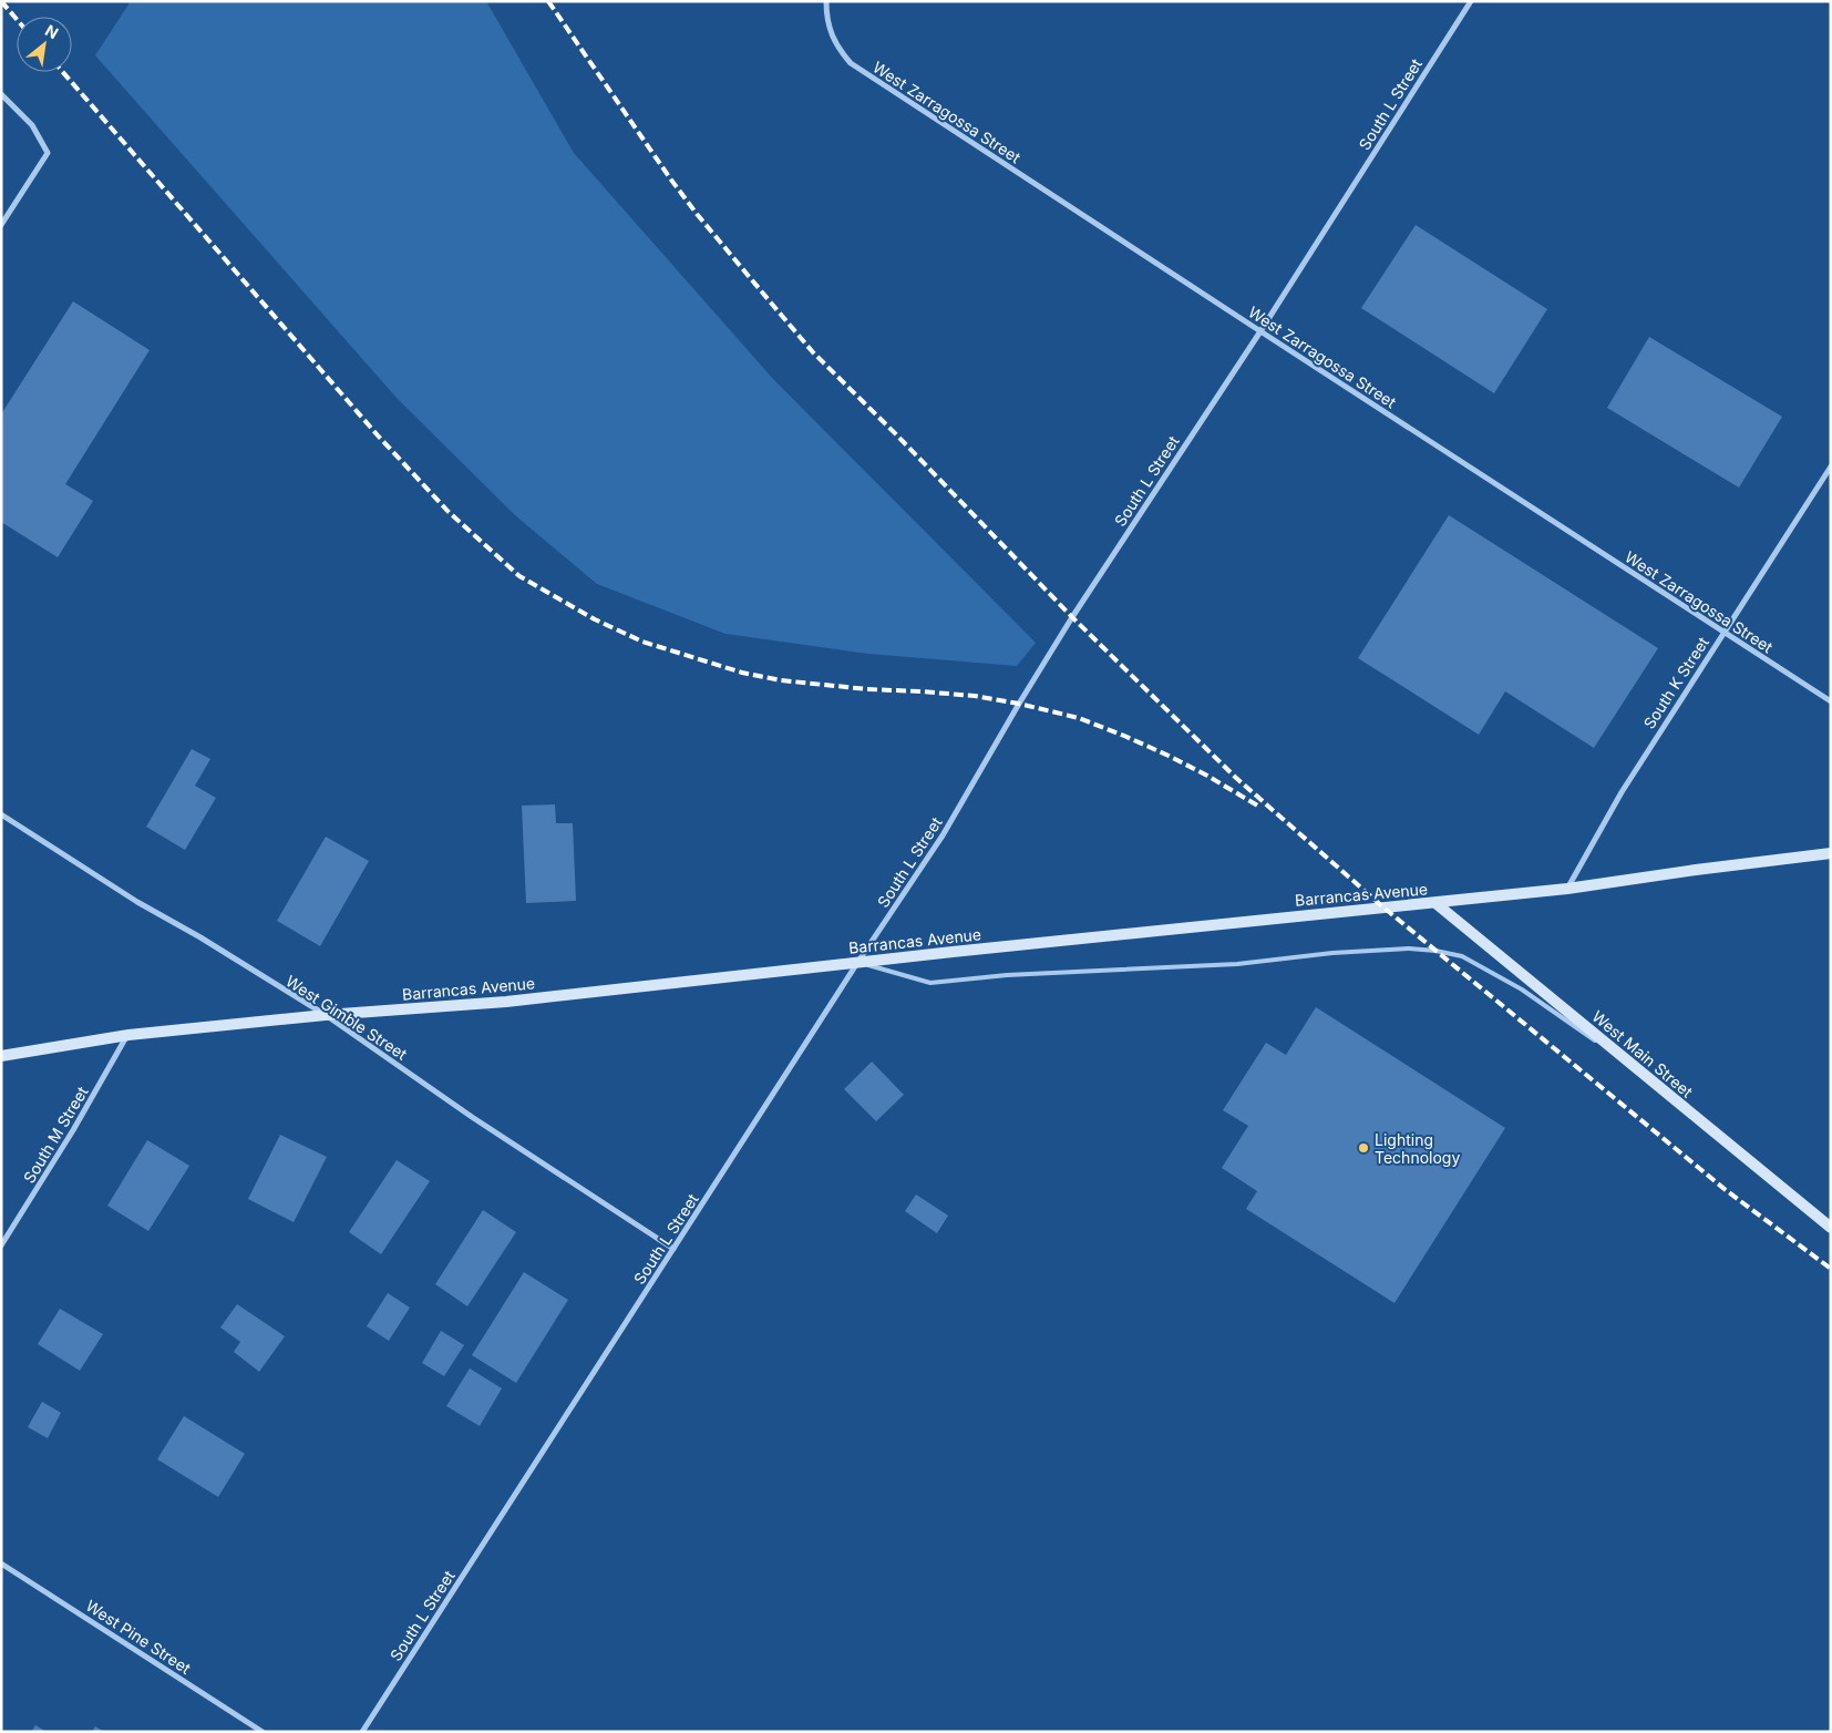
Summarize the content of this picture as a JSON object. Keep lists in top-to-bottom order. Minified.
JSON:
{"streets":{"main road":["Barrancas Avenue","West Main Street"],"street":["South L Street","West Zarragossa Street","South K Street","West Gimble Street","South M Street","West Pine Street"]},"crossings":[["South L Street","West Zarragossa Street"],["South L Street","Barrancas Avenue"],["South L Street","West Gimble Street"],["West Zarragossa Street","South K Street"],["South K Street","Barrancas Avenue"],["Barrancas Avenue","West Gimble Street"],["Barrancas Avenue","West Main Street"],["Barrancas Avenue","South M Street"]],"places":["Lighting Technology"],"north":"top right"}
